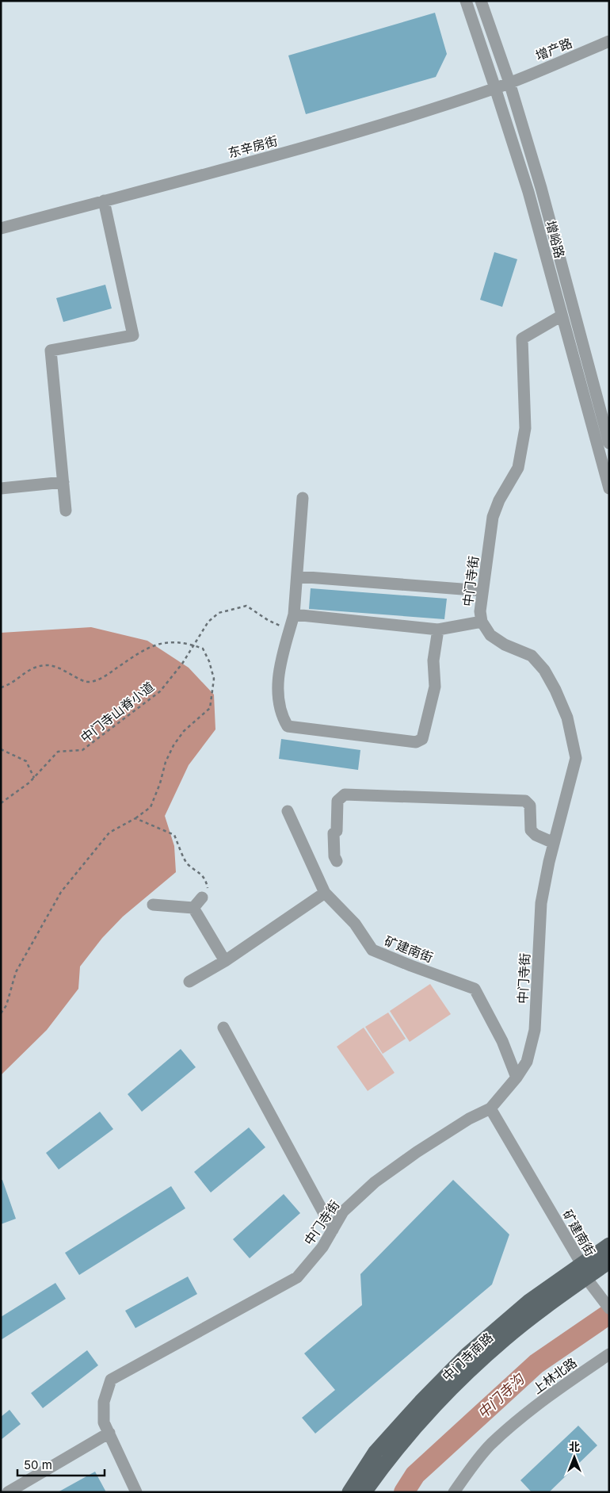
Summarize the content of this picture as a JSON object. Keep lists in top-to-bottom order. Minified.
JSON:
{"streets":{"main road":["中门寺南路"],"street":["增产路","东辛房街","增峪路","中门寺街","矿建南街","上林北路"],"path":["中门寺山脊小道"]},"crossings":[["增产路","东辛房街"],["增产路","增峪路"],["东辛房街","增峪路"],["增峪路","中门寺街"],["中门寺街","矿建南街"],["矿建南街","中门寺南路"]],"water":["中门寺沟"],"scale_bar":"50 m","north":"top"}
